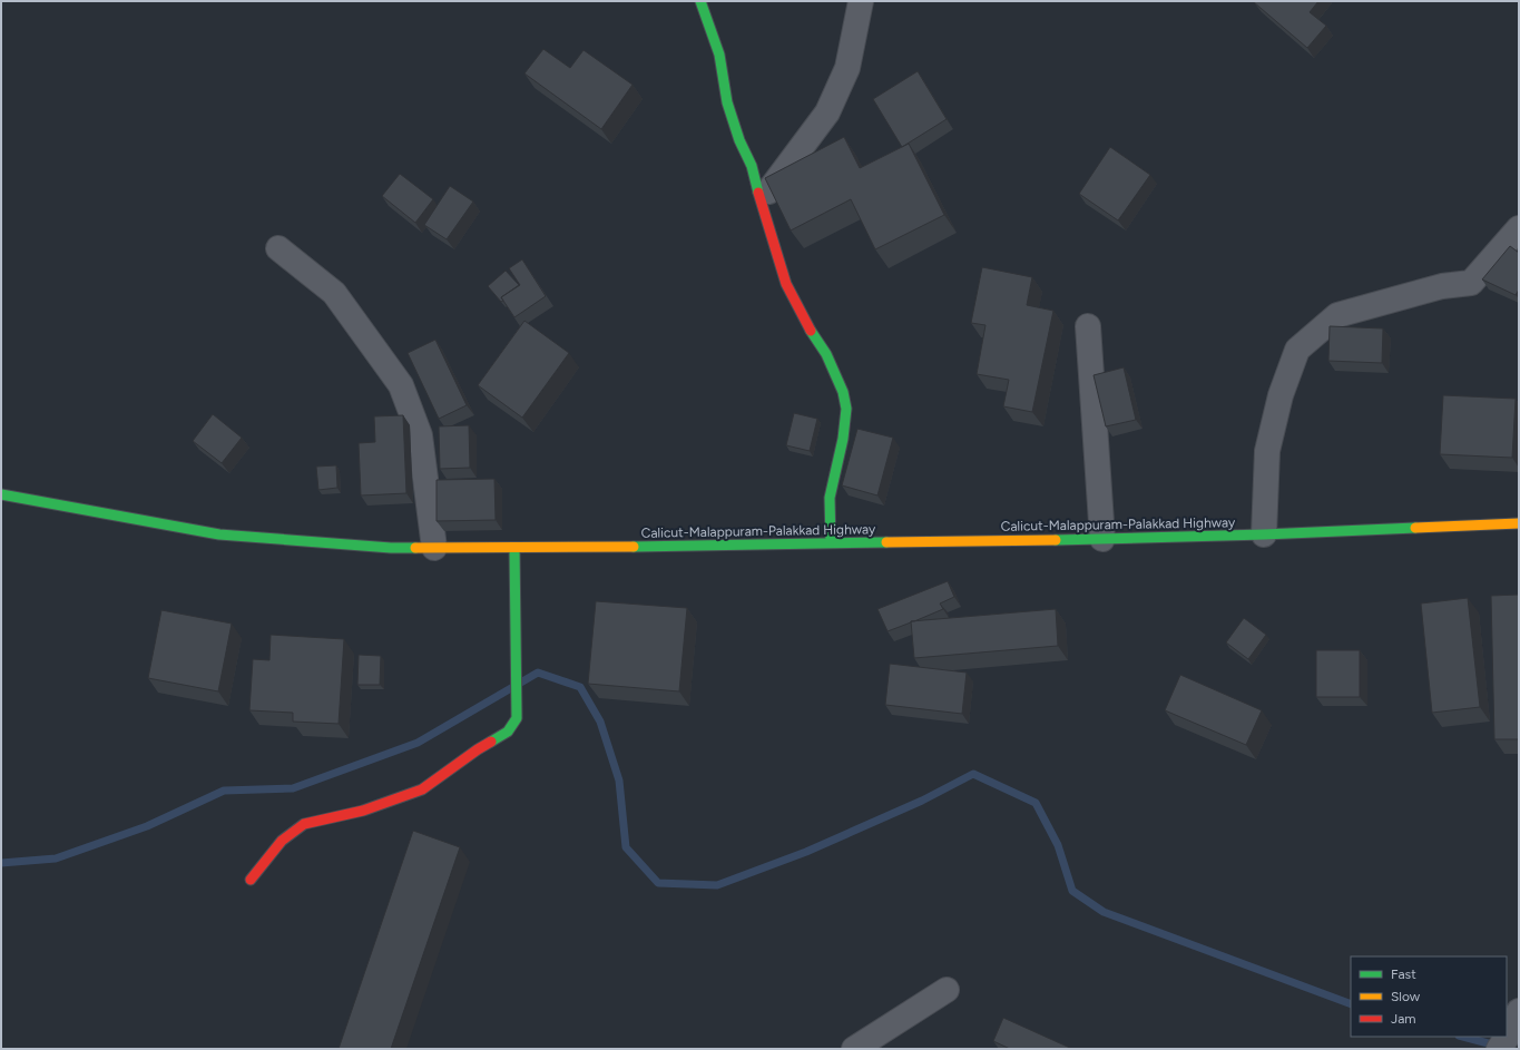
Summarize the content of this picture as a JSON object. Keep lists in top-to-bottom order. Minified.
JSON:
{"streets":{"main road":["Calicut-Malappuram-Palakkad Highway"]},"legend":["Fast","Slow","Jam"]}
